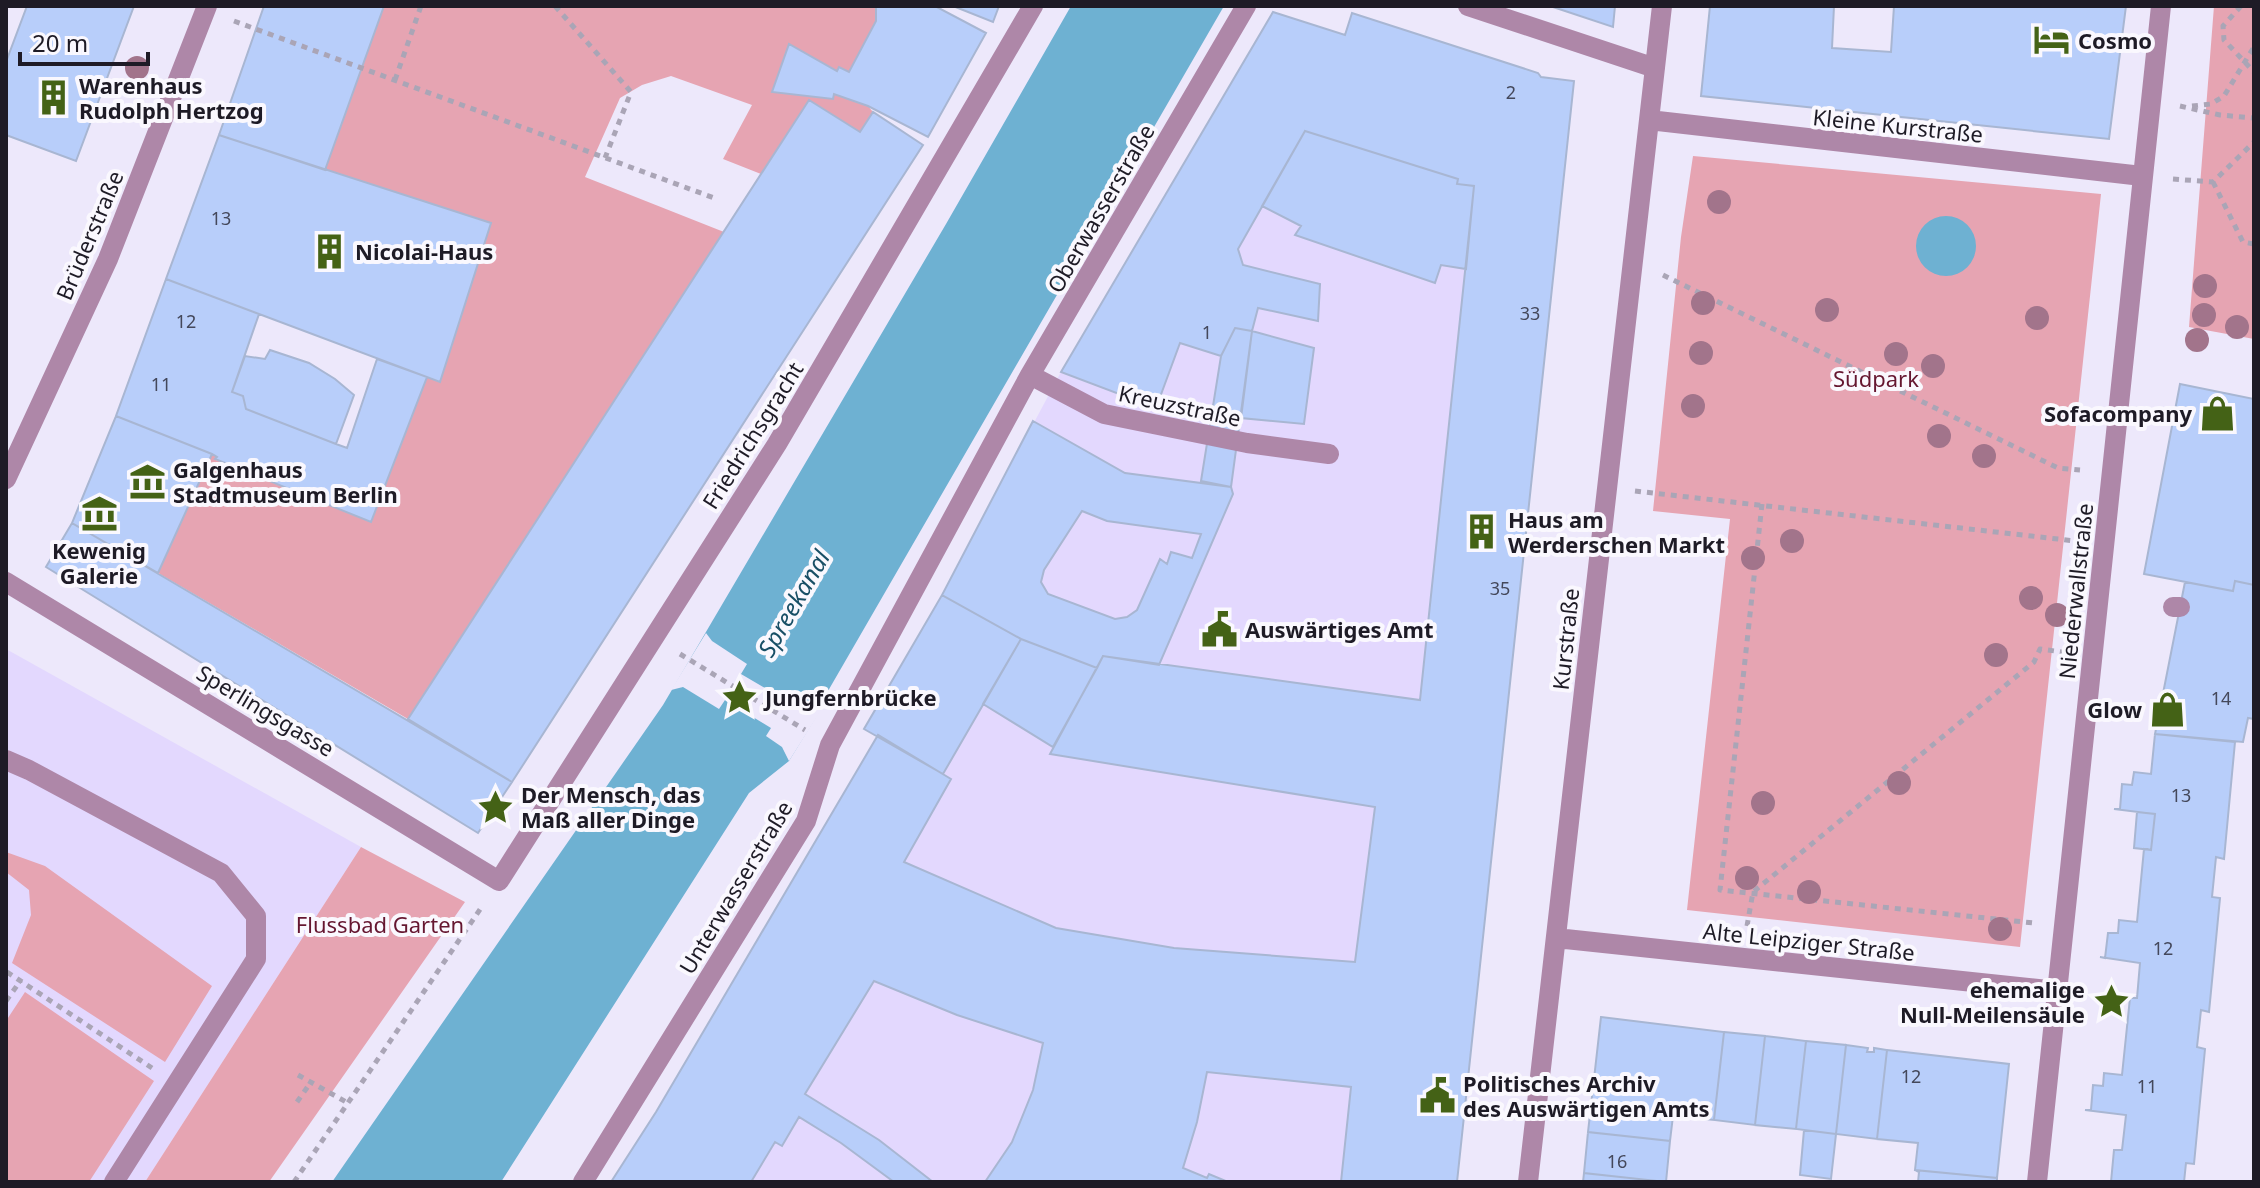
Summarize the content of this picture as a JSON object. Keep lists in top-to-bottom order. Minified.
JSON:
{"streets":{"street":["Kleine Kurstraße","Oberwasserstraße","Brüderstraße","Kreuzstraße","Friedrichsgracht","Niederwallstraße","Kurstraße","Sperlingsgasse","Unterwasserstraße","Alte Leipziger Straße"]},"crossings":[["Kleine Kurstraße","Niederwallstraße"],["Kleine Kurstraße","Kurstraße"],["Oberwasserstraße","Kreuzstraße"],["Oberwasserstraße","Unterwasserstraße"],["Friedrichsgracht","Sperlingsgasse"],["Niederwallstraße","Alte Leipziger Straße"],["Kurstraße","Alte Leipziger Straße"]],"water":["Spreekanal"],"parks":["Südpark","Flussbad Garten"],"places":{"hotel":["Cosmo"],"building":["Warenhaus Rudolph Hertzog","Nicolai-Haus","Haus am Werderschen Markt"],"shop":["Sofacompany","Glow"],"museum":["Galgenhaus Stadtmuseum Berlin","Kewenig Galerie"],"public building":["Auswärtiges Amt","Politisches Archiv des Auswärtigen Amts"],"place":["Jungfernbrücke","Der Mensch, das Maß aller Dinge","ehemalige Null-Meilensäule"]},"house_numbers":["2","13","33","12","1","11","35","14","13","12","12","11","16"],"scale_bar":"20 m"}
